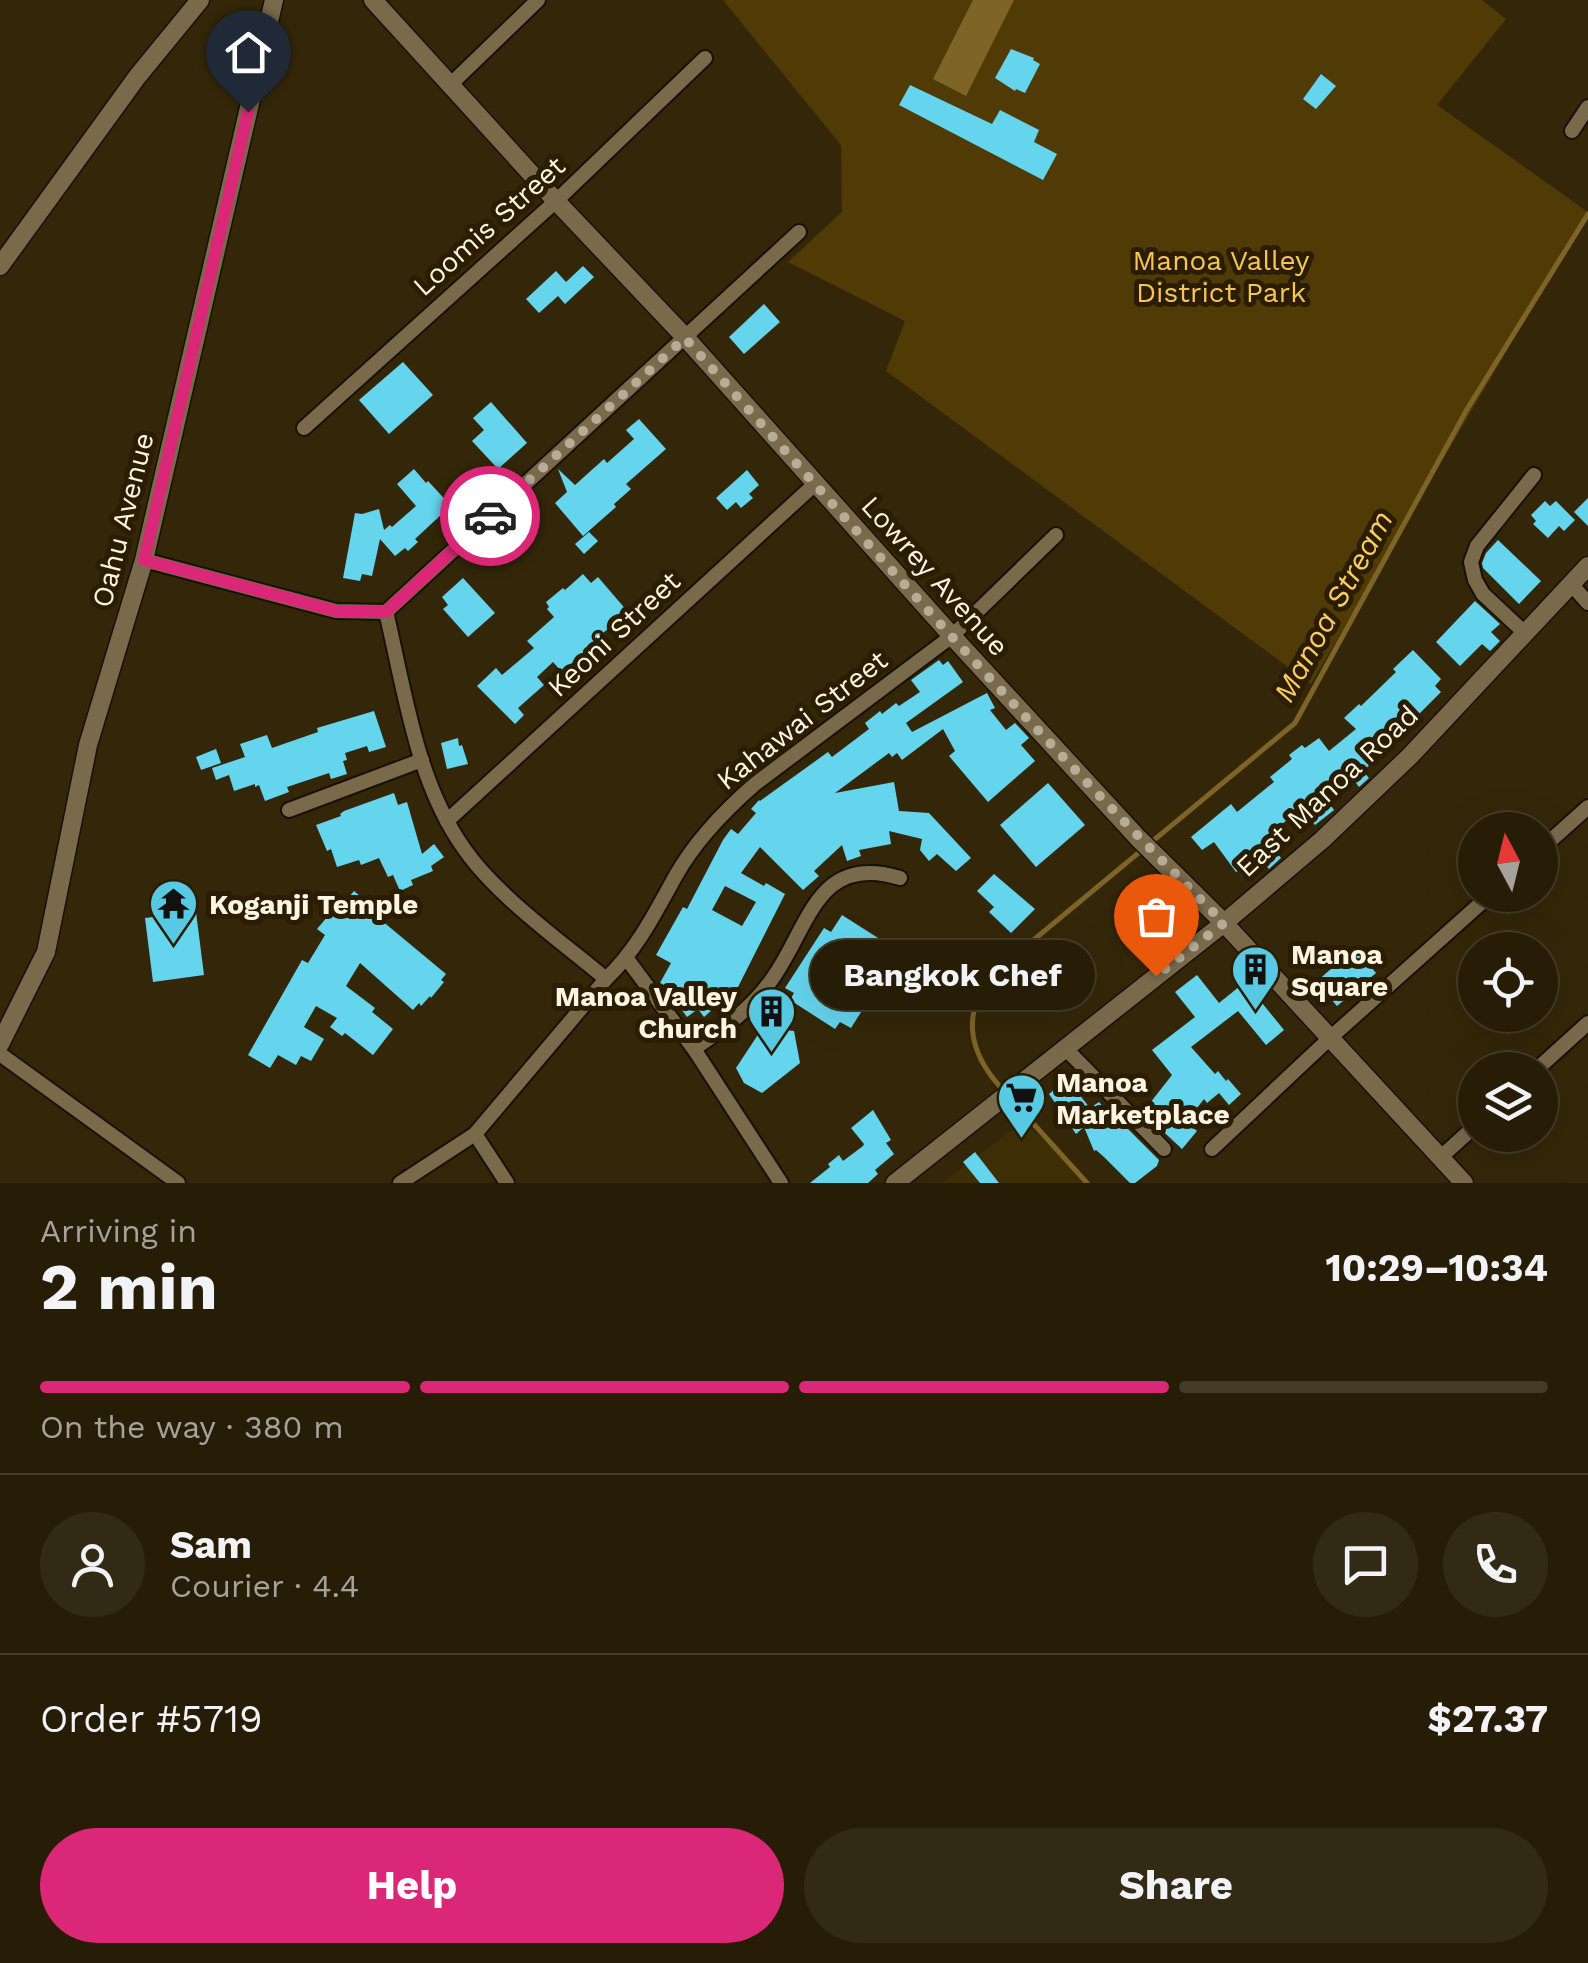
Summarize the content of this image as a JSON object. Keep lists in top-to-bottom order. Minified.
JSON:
{"streets":{"street":["Loomis Street","Oahu Avenue","Lowrey Avenue","Keoni Street","Kahawai Street","East Manoa Road"]},"crossings":[["Loomis Street","Lowrey Avenue"],["Lowrey Avenue","Keoni Street"],["Lowrey Avenue","Kahawai Street"],["Lowrey Avenue","East Manoa Road"]],"water":["Manoa Stream"],"parks":["Manoa Valley District Park"],"places":{"temple":["Koganji Temple"],"other":["Bangkok Chef"],"building":["Manoa Square","Manoa Valley Church"],"supermarket":["Manoa Marketplace"]},"north":"top","page":{"bubble":"Bangkok Chef","heading":["2 min","Arriving in","10:29–10:34"],"panel":["Sam","Courier · 4.4","Order #5719","$27.37"],"bar":"On the way · 380 m","buttons":["Help","Share"]}}
